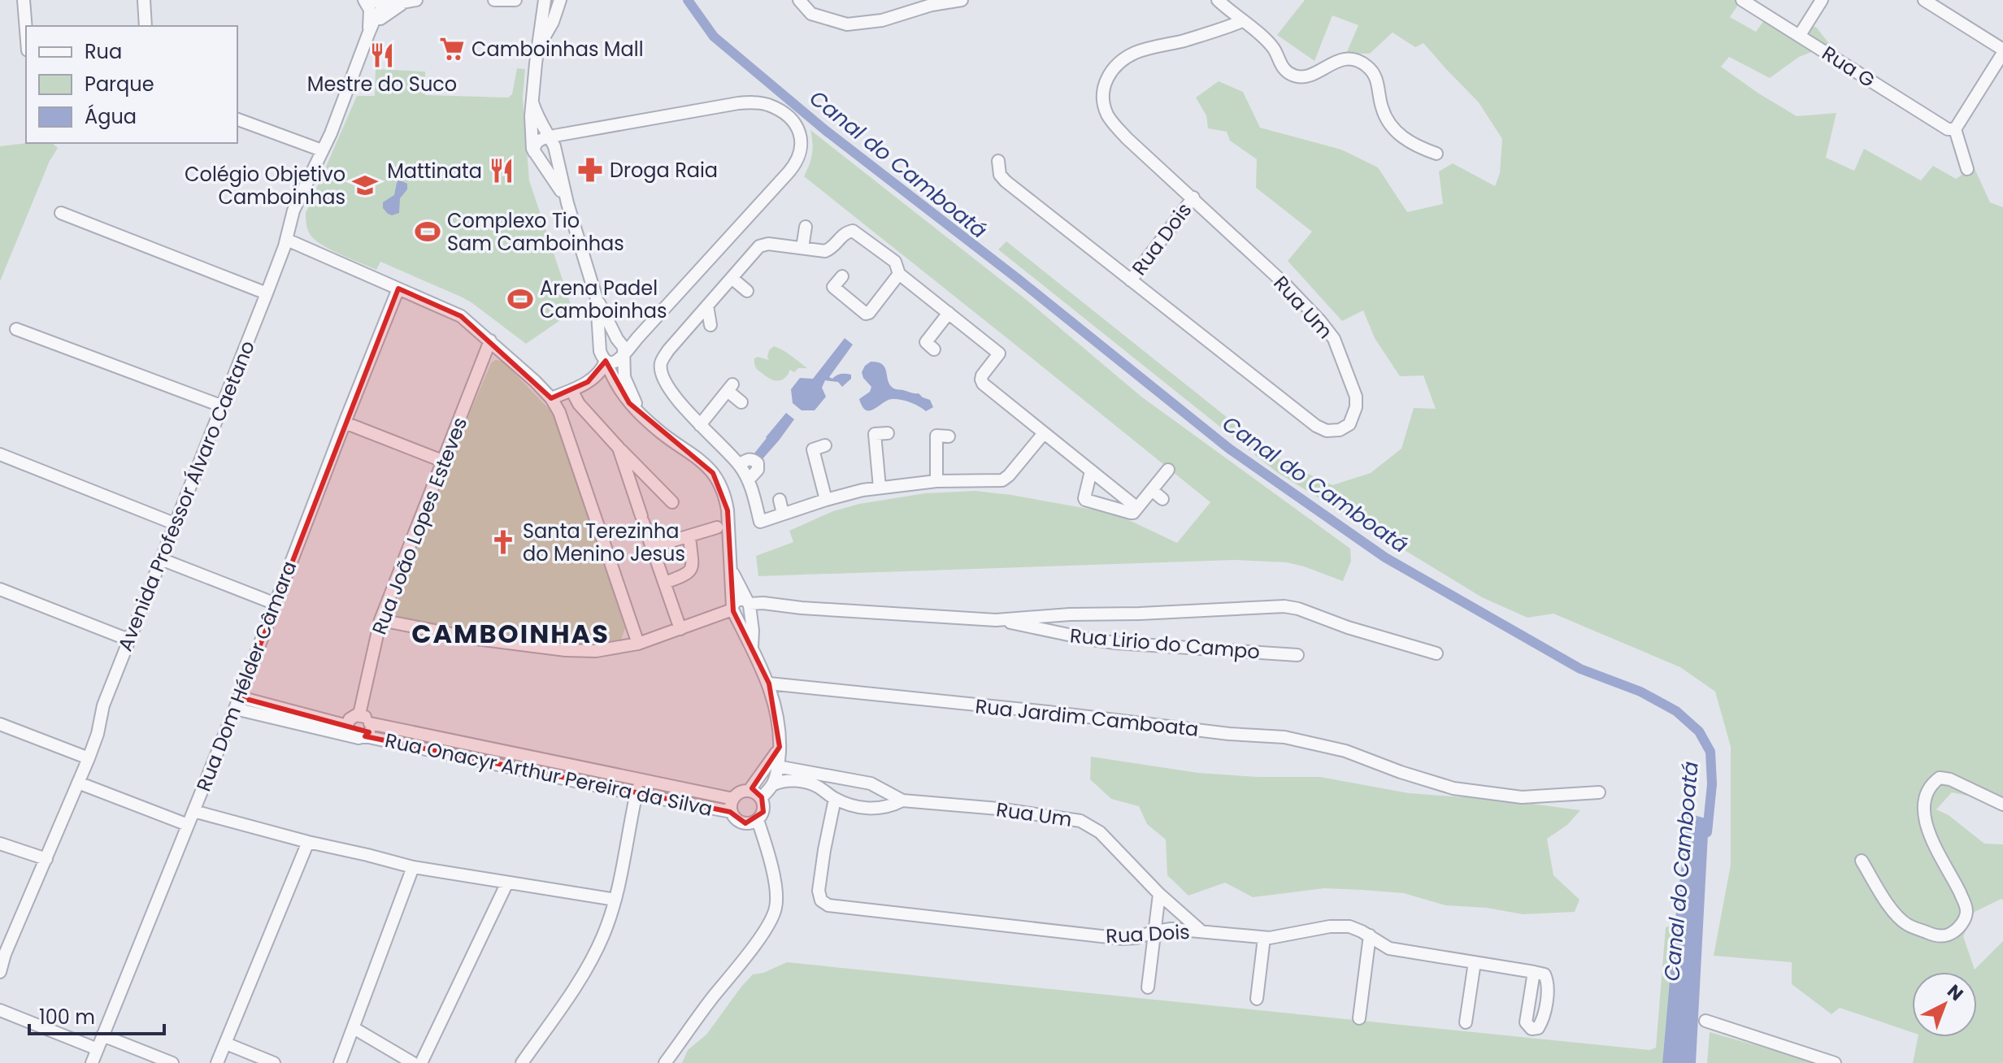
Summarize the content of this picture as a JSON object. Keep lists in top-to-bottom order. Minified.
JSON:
{"streets":{"street":["Rua G","Rua Dois","Rua Um","Avenida Professor Álvaro Caetano","Rua João Lopes Esteves","Rua Lirio do Campo","Rua Dom Hélder Câmara","Rua Jardim Camboata","Rua Onacyr Arthur Pereira da Silva"]},"crossings":[["Rua Dois","Rua Um"],["Rua João Lopes Esteves","Rua Onacyr Arthur Pereira da Silva"]],"districts":["CAMBOINHAS"],"water":["Canal do Camboatá"],"places":{"supermarket":["Camboinhas Mall"],"restaurant":["Mestre do Suco","Mattinata"],"pharmacy":["Droga Raia"],"school or university":["Colégio Objetivo Camboinhas"],"sports":["Complexo Tio Sam Camboinhas","Arena Padel Camboinhas"],"church":["Santa Terezinha do Menino Jesus"]},"legend":["Rua","Parque","Água"],"scale_bar":"100 m","north":"top right"}
